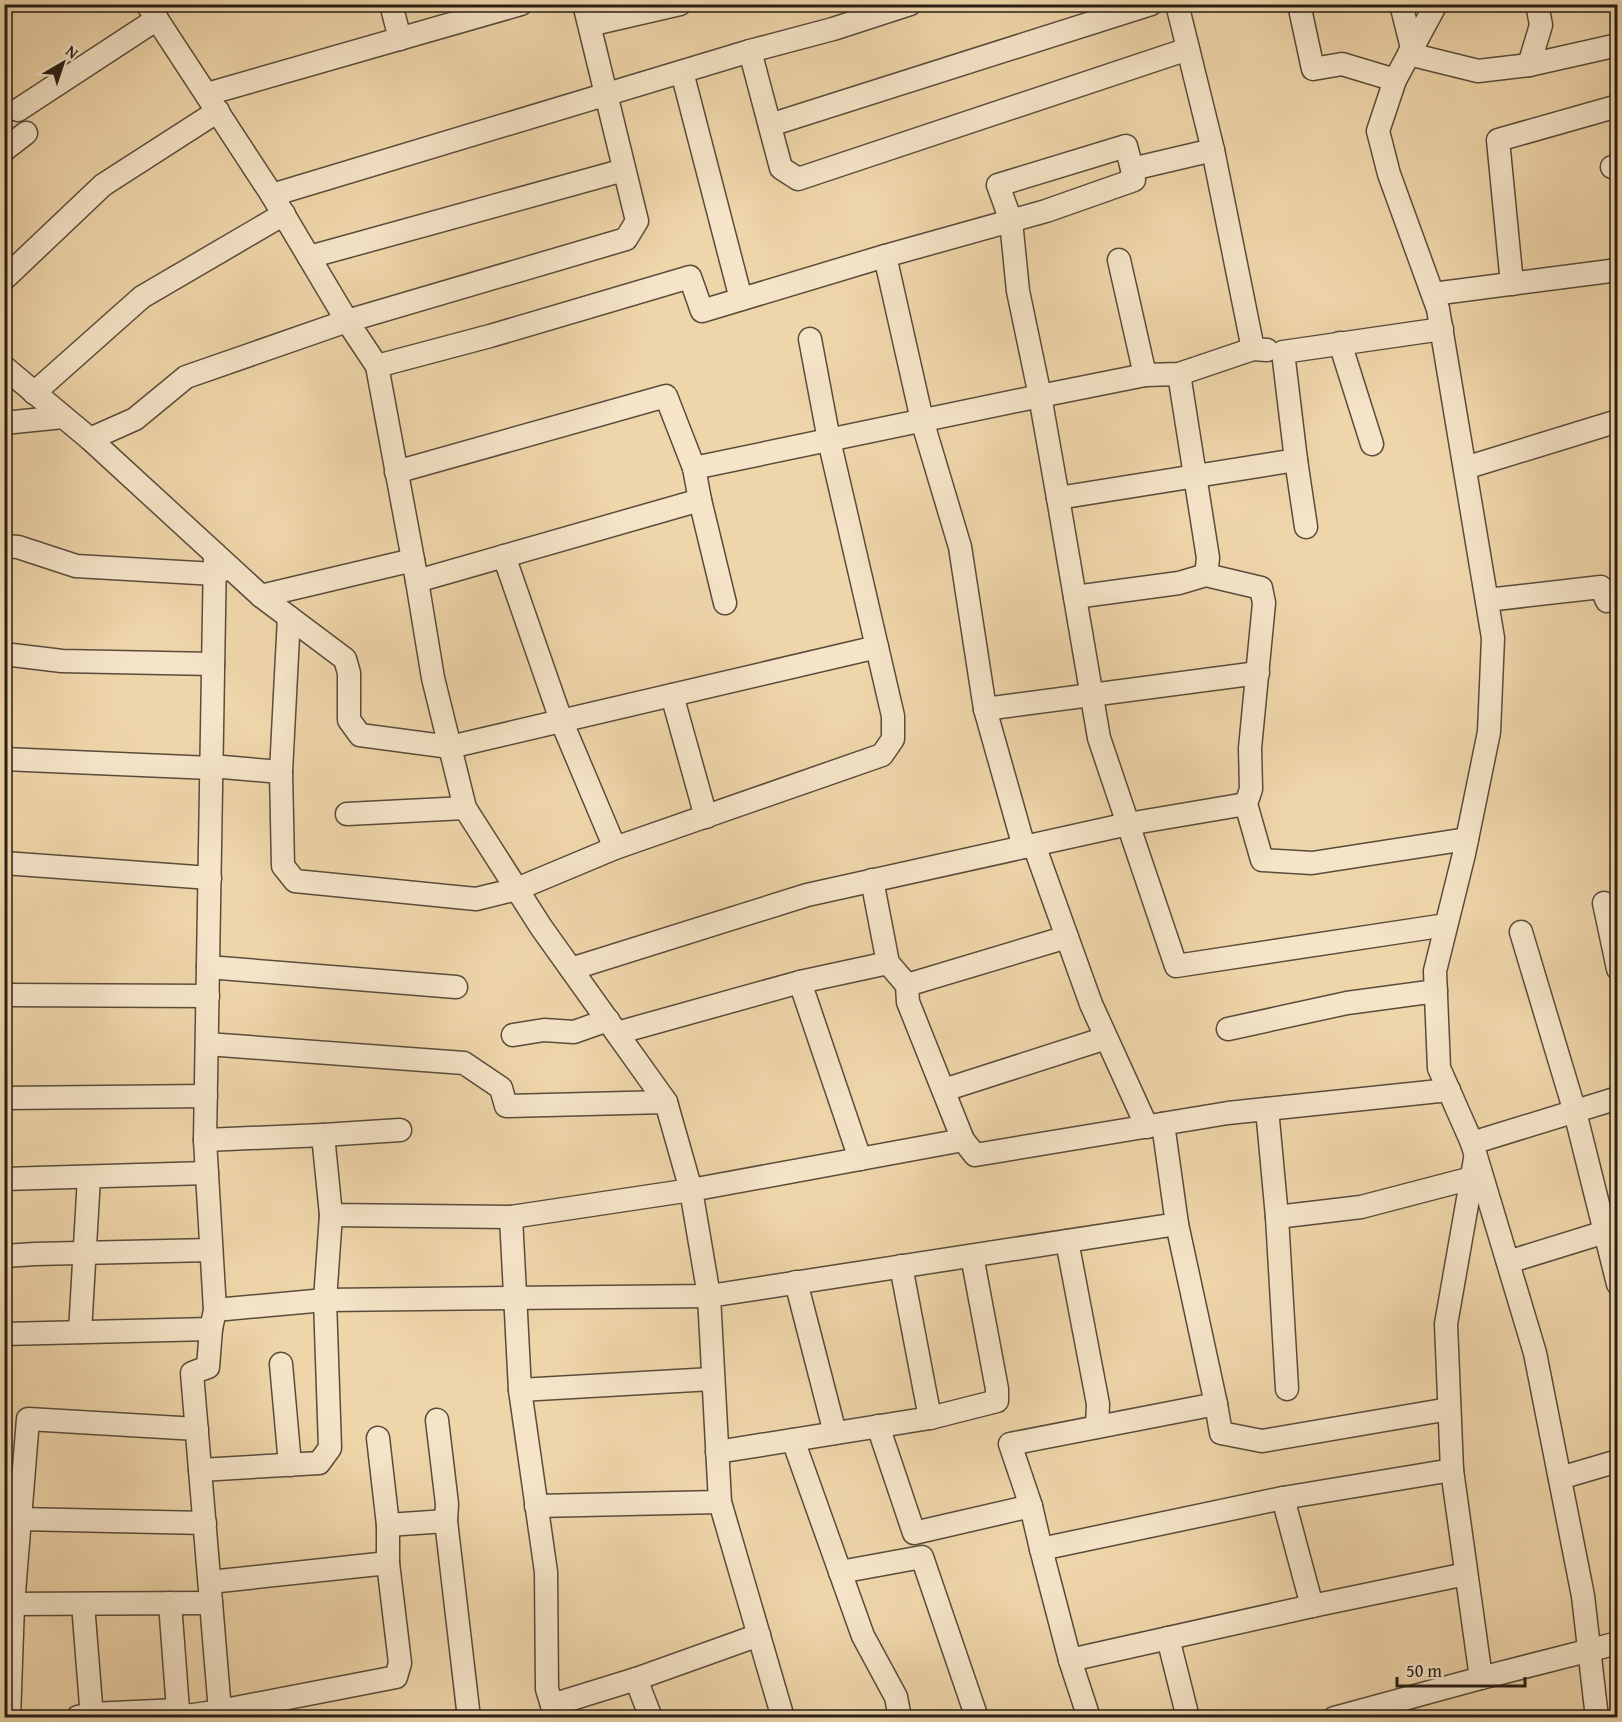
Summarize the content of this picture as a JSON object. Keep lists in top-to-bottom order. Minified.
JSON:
{"scale_bar":"50 m","north":"top right"}
